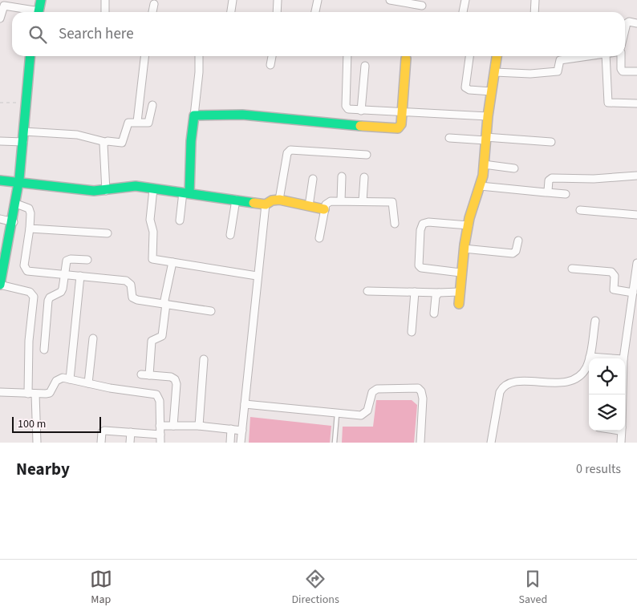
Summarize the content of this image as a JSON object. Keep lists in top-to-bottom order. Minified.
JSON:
{"scale_bar":"100 m","page":{"search":"Search here","scale":"100 m","heading":["Nearby","0 results"],"nav":["Map","Directions","Saved"]}}
